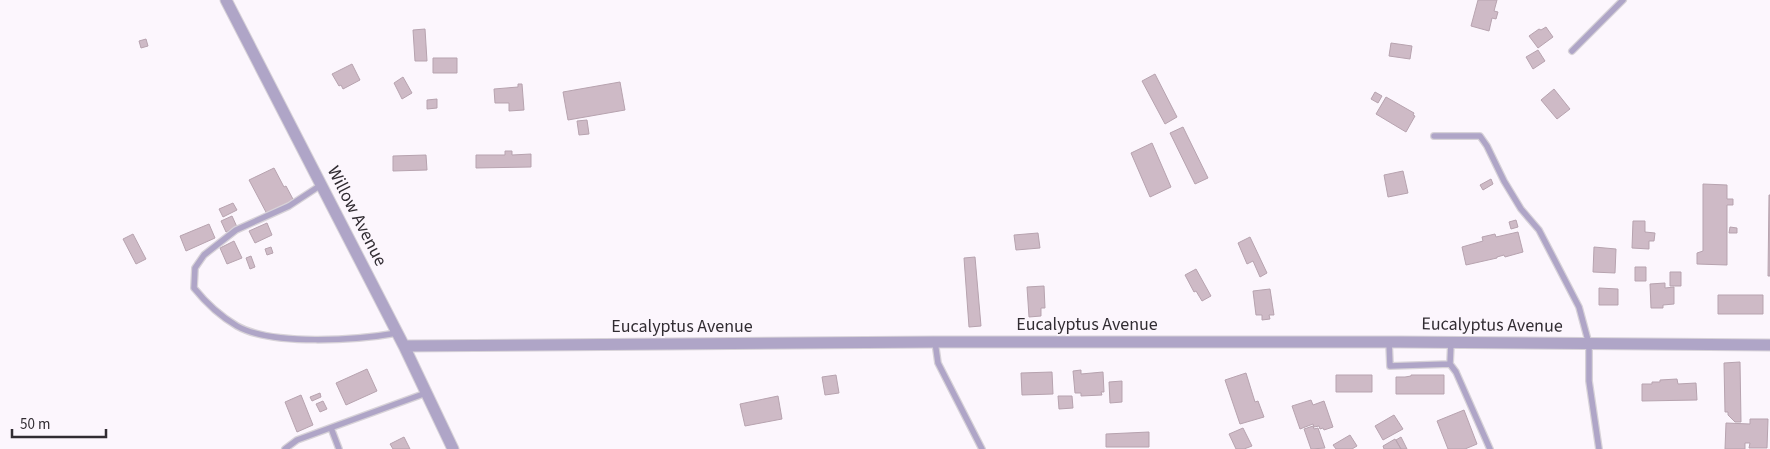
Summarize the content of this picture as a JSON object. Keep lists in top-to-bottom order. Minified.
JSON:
{"streets":{"street":["Willow Avenue","Eucalyptus Avenue"]},"crossings":[["Willow Avenue","Eucalyptus Avenue"]],"scale_bar":"50 m"}
